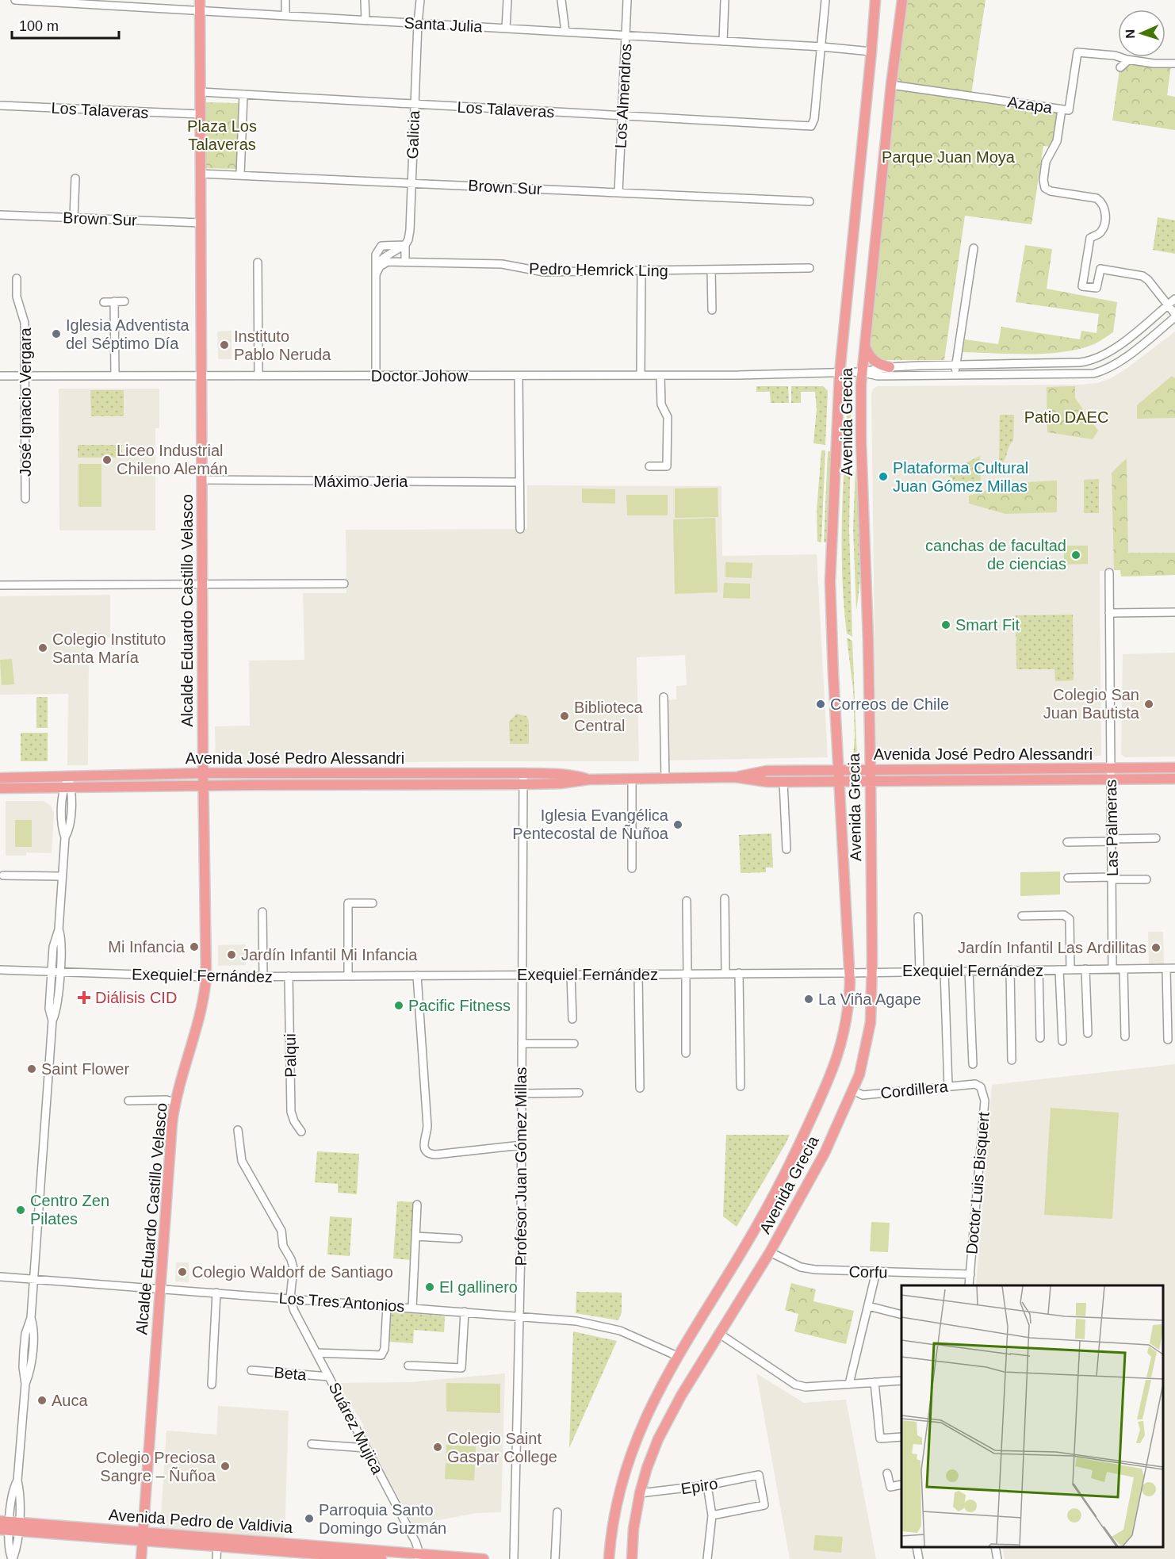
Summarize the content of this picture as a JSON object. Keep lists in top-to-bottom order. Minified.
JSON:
{"streets":{"main road":["Avenida Grecia","Alcalde Eduardo Castillo Velasco","Avenida José Pedro Alessandri","Avenida Pedro de Valdivia"],"street":["Santa Julia","Los Almendros","Azapa","Los Talaveras","Galicia","Brown Sur","Pedro Hemrick Ling","Doctor Johow","José Ignacio Vergara","Máximo Jeria","Las Palmeras","Exequiel Fernández","Palqui","Cordillera","Profesor Juan Gómez Millas","Doctor Luis Bisquert","Corfu","Los Tres Antonios","Beta","Suárez Mujica","Epiro"]},"crossings":[["Santa Julia","Los Almendros"],["Santa Julia","Los Talaveras"],["Santa Julia","Galicia"],["Santa Julia","Avenida Grecia"],["Santa Julia","Alcalde Eduardo Castillo Velasco"],["Los Almendros","Los Talaveras"],["Los Almendros","Brown Sur"],["Azapa","Avenida Grecia"],["Los Talaveras","Galicia"],["Los Talaveras","Alcalde Eduardo Castillo Velasco"],["Galicia","Brown Sur"],["Galicia","Pedro Hemrick Ling"],["Brown Sur","Alcalde Eduardo Castillo Velasco"],["Doctor Johow","José Ignacio Vergara"],["Doctor Johow","Avenida Grecia"],["Doctor Johow","Alcalde Eduardo Castillo Velasco"],["Avenida Grecia","Avenida José Pedro Alessandri"],["Avenida Grecia","Exequiel Fernández"],["Avenida Grecia","Cordillera"],["Avenida Grecia","Corfu"],["Avenida Grecia","Los Tres Antonios"],["Avenida Grecia","Epiro"],["Máximo Jeria","Alcalde Eduardo Castillo Velasco"],["Alcalde Eduardo Castillo Velasco","Avenida José Pedro Alessandri"],["Alcalde Eduardo Castillo Velasco","Exequiel Fernández"],["Alcalde Eduardo Castillo Velasco","Los Tres Antonios"],["Alcalde Eduardo Castillo Velasco","Avenida Pedro de Valdivia"],["Avenida José Pedro Alessandri","Las Palmeras"],["Avenida José Pedro Alessandri","Profesor Juan Gómez Millas"],["Las Palmeras","Exequiel Fernández"],["Exequiel Fernández","Palqui"],["Exequiel Fernández","Profesor Juan Gómez Millas"],["Cordillera","Doctor Luis Bisquert"],["Profesor Juan Gómez Millas","Los Tres Antonios"],["Doctor Luis Bisquert","Corfu"],["Los Tres Antonios","Suárez Mujica"],["Beta","Suárez Mujica"],["Suárez Mujica","Avenida Pedro de Valdivia"]],"parks":["Plaza Los Talaveras","Parque Juan Moya","Patio DAEC"],"places":{"other":["Iglesia Adventista del Séptimo Día","Instituto Pablo Neruda","Liceo Industrial Chileno Alemán","Plataforma Cultural Juan Gómez Millas","canchas de facultad de ciencias","Smart Fit","Colegio Instituto Santa María","Correos de Chile","Colegio San Juan Bautista","Biblioteca Central","Iglesia Evangélica Pentecostal de Ñuñoa","Mi Infancia","Jardín Infantil Las Ardillitas","Jardín Infantil Mi Infancia","La Viña Agape","Pacific Fitness","Saint Flower","Centro Zen Pilates","Colegio Waldorf de Santiago","El gallinero","Auca","Colegio Saint Gaspar College","Colegio Preciosa Sangre – Ñuñoa","Parroquia Santo Domingo Guzmán"],"health":["Diálisis CID"]},"scale_bar":"100 m","north":"left"}
